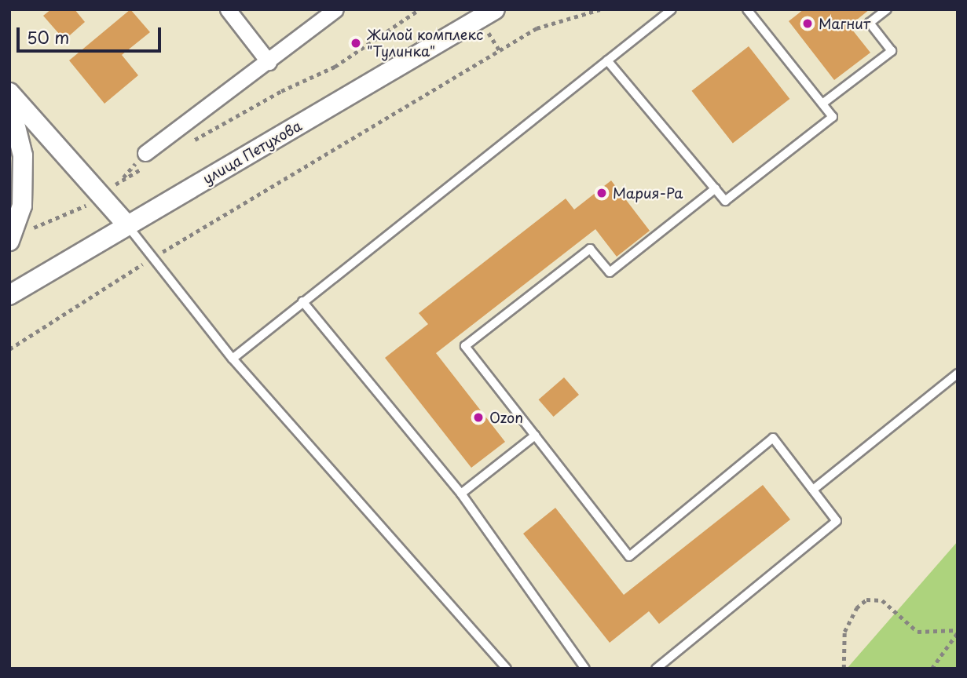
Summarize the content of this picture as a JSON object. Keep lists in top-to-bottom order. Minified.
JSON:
{"streets":{"street":["улица Петухова"]},"places":["Магнит","Жилой комплекс \"Тулинка\"","Мария-Ра","Ozon"],"scale_bar":"50 m"}
